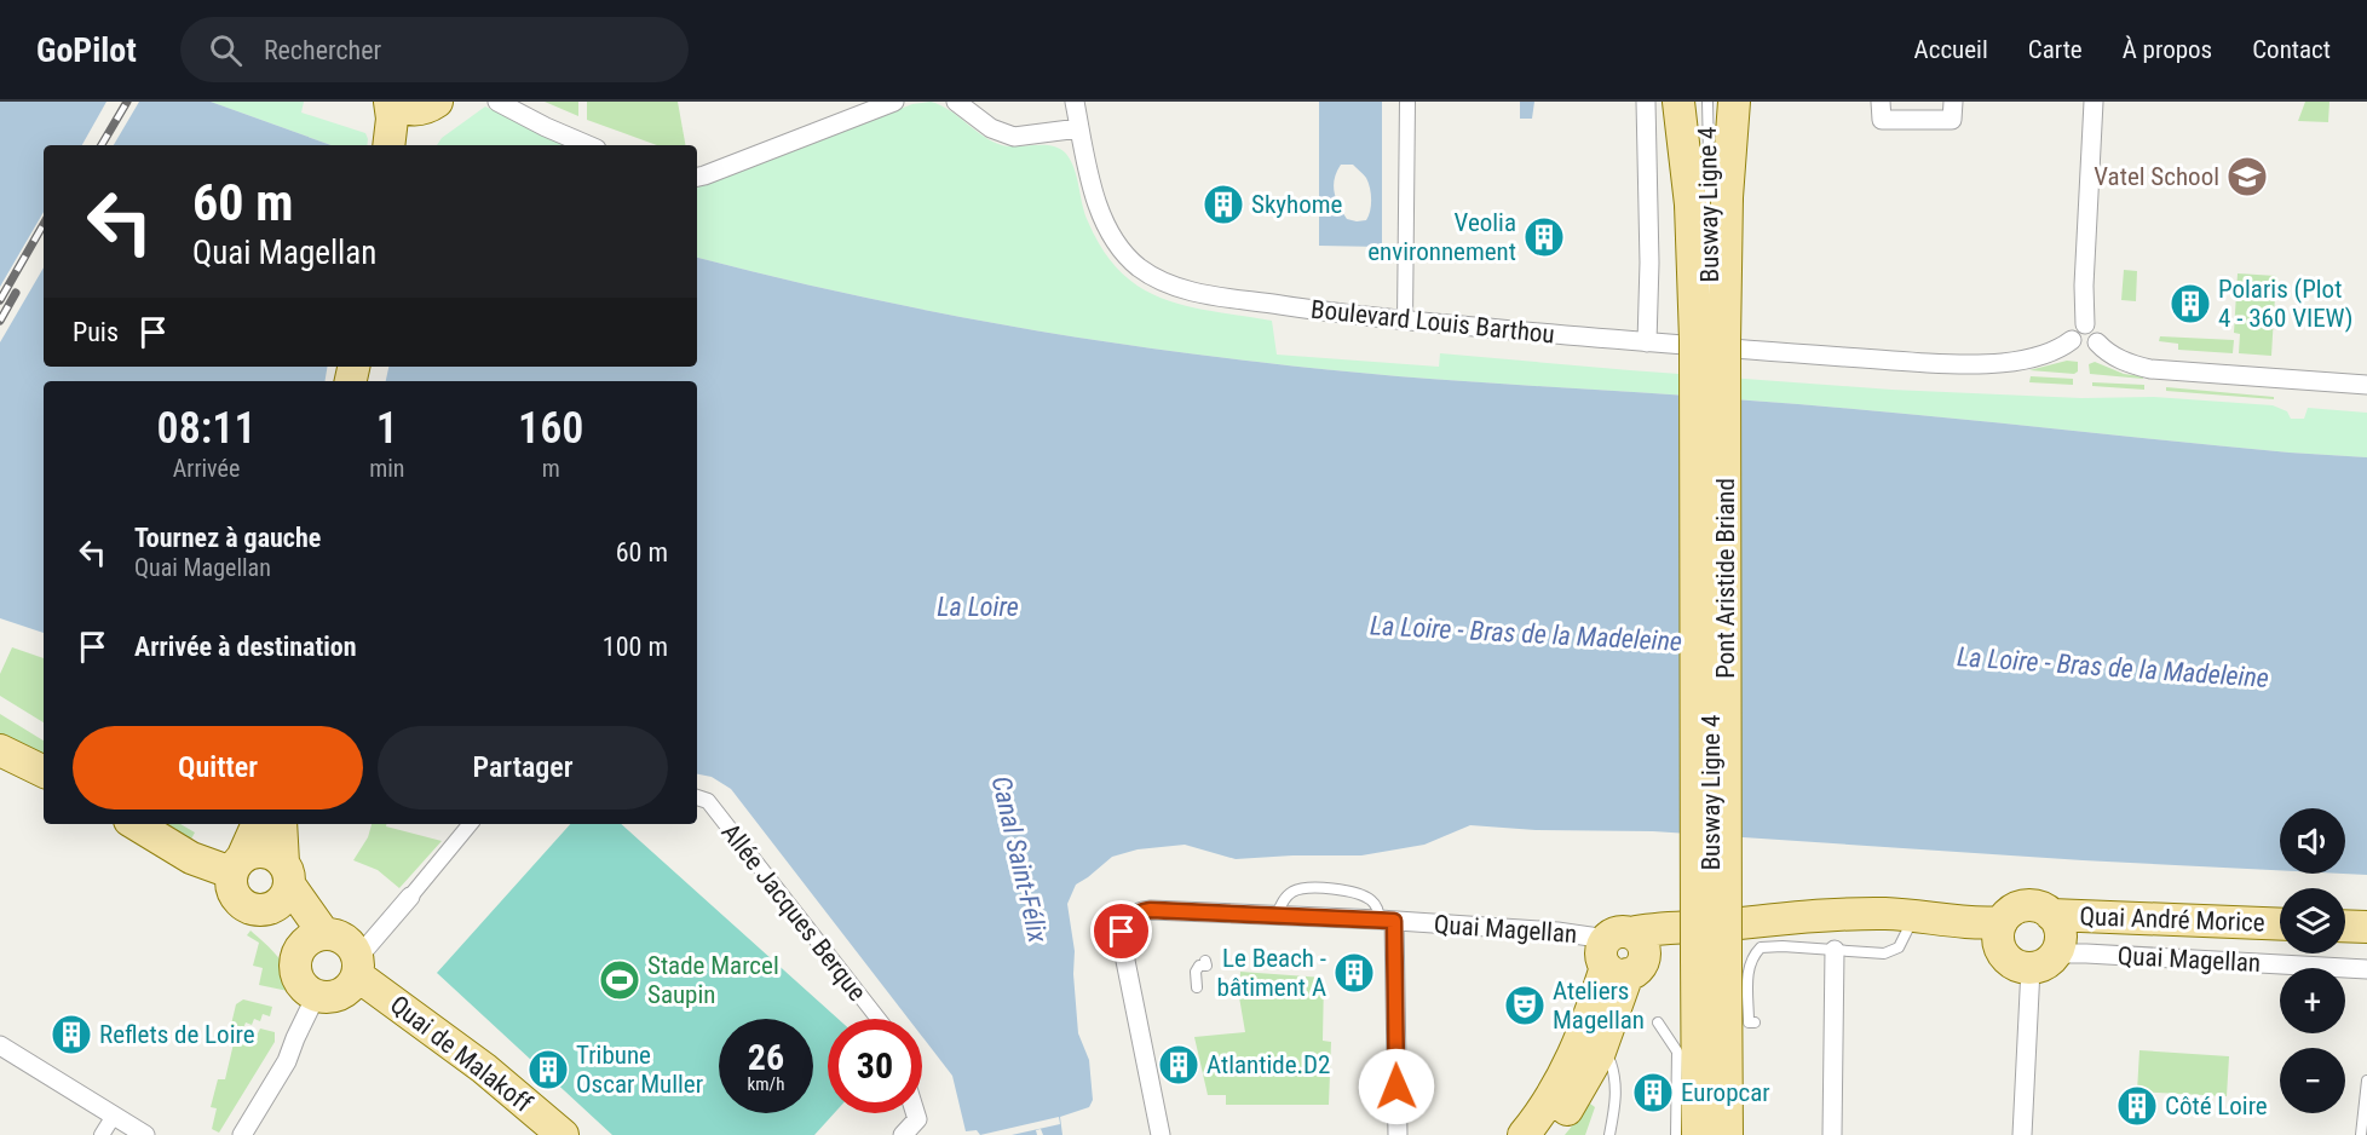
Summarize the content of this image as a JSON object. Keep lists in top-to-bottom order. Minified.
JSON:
{"streets":{"main road":["Pont Aristide Briand","Quai André Morice","Quai de Malakoff"],"street":["Boulevard Louis Barthou","Allée Jacques Berque","Quai Magellan"],"lane":["Busway Ligne 4"]},"crossings":[["Busway Ligne 4","Pont Aristide Briand"],["Quai André Morice","Quai Magellan"]],"water":["La Loire","La Loire - Bras de la Madeleine","Canal Saint-Félix"],"places":{"school or university":["Vatel School"],"building":["Skyhome","Veolia environnement","Polaris (Plot 4 - 360 VIEW)","Le Beach - bâtiment A","Reflets de Loire","Atlantide.D2","Tribune Oscar Muller","Europcar","Côté Loire"],"sports":["Stade Marcel Saupin"],"theatre":["Ateliers Magellan"]},"page":{"header":"GoPilot","search":"Rechercher","nav":["Accueil","Carte","À propos","Contact"],"turn":["60 m","Quai Magellan"],"then":"Puis","eta":["08:11","Arrivée","1","min","160","m"],"list":[{"name":"Tournez à gauche","note":"Quai Magellan","value":"60 m"},{"name":"Arrivée à destination","value":"100 m"}],"buttons":["Quitter","Partager"],"map_buttons":["+","−"],"speed":"26 km/h","limit":"30"}}
